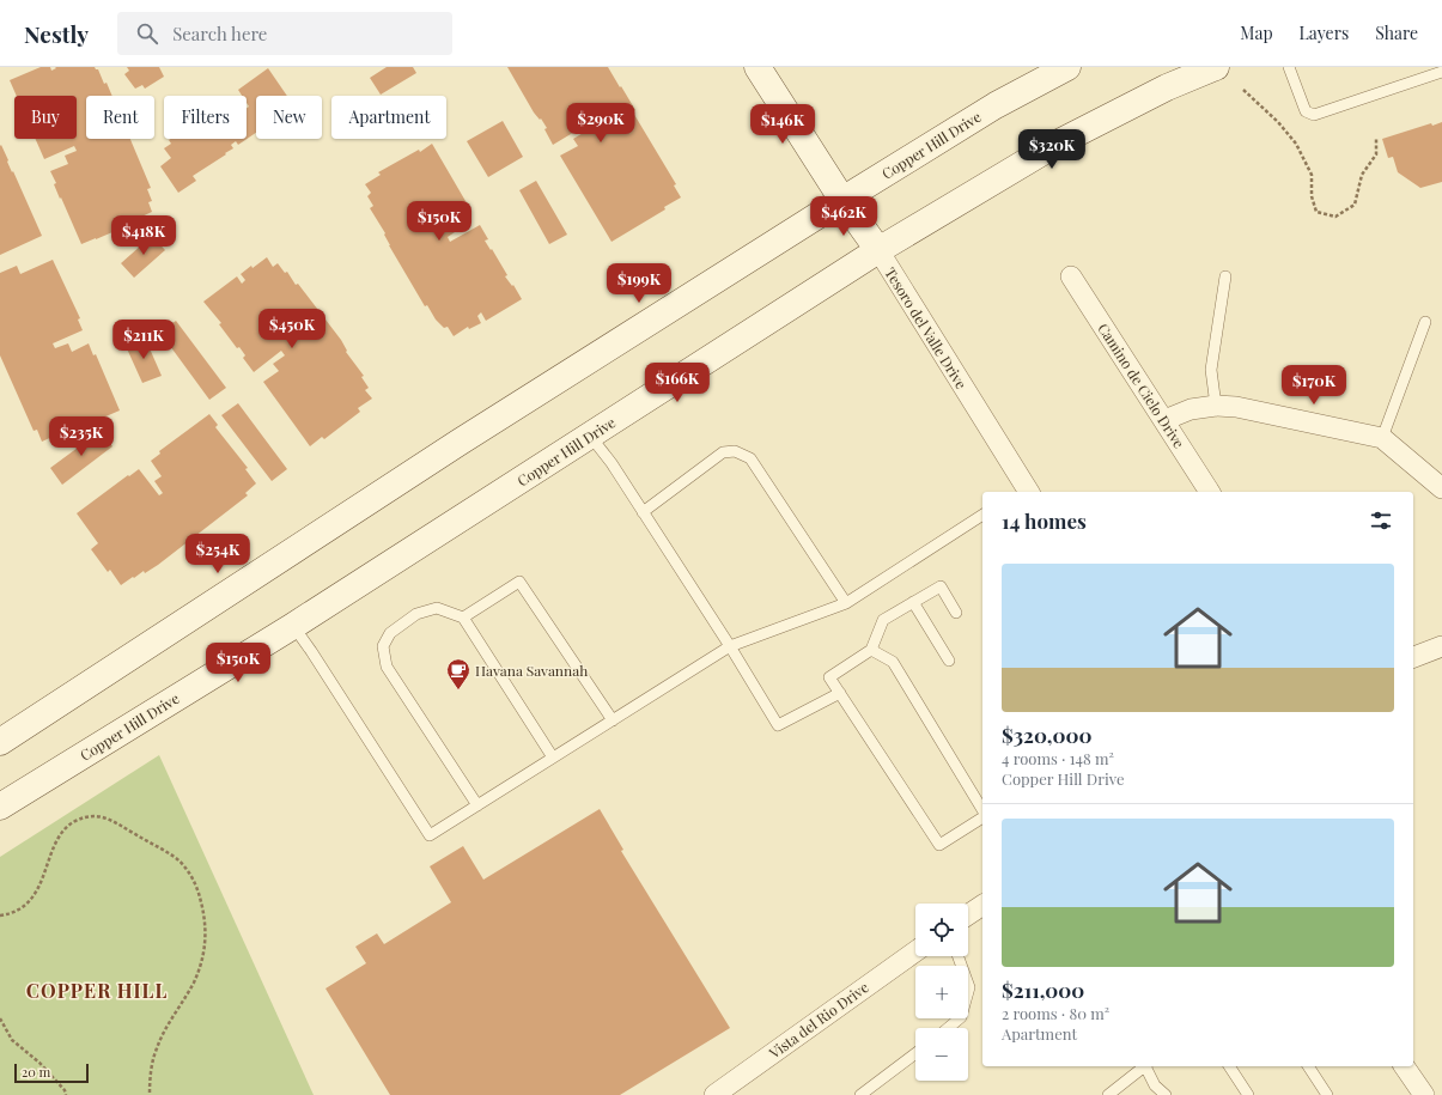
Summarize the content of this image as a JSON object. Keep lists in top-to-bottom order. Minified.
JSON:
{"streets":{"main road":["Copper Hill Drive","Tesoro del Valle Drive"],"street":["Camino de Cielo Drive","Vista del Rio Drive"]},"crossings":[["Copper Hill Drive","Tesoro del Valle Drive"]],"districts":["COPPER HILL"],"places":{"cafe":["Havana Savannah"]},"scale_bar":"20 m","page":{"header":"Nestly","search":"Search here","nav":["Map","Layers","Share"],"chip":["Buy","Rent","Filters","New","Apartment"],"price":["$290K","$146K","$320K","$462K","$150K","$418K","$199K","$450K","$211K","$166K","$170K","$235K","$254K","$150K"],"heading":"14 homes","list":[{"name":"$320,000","note":"4 rooms · 148 m² · Copper Hill Drive"},{"name":"$211,000","note":"2 rooms · 80 m² · Apartment"}],"map_buttons":["+","−"],"scale":"20 m"}}
